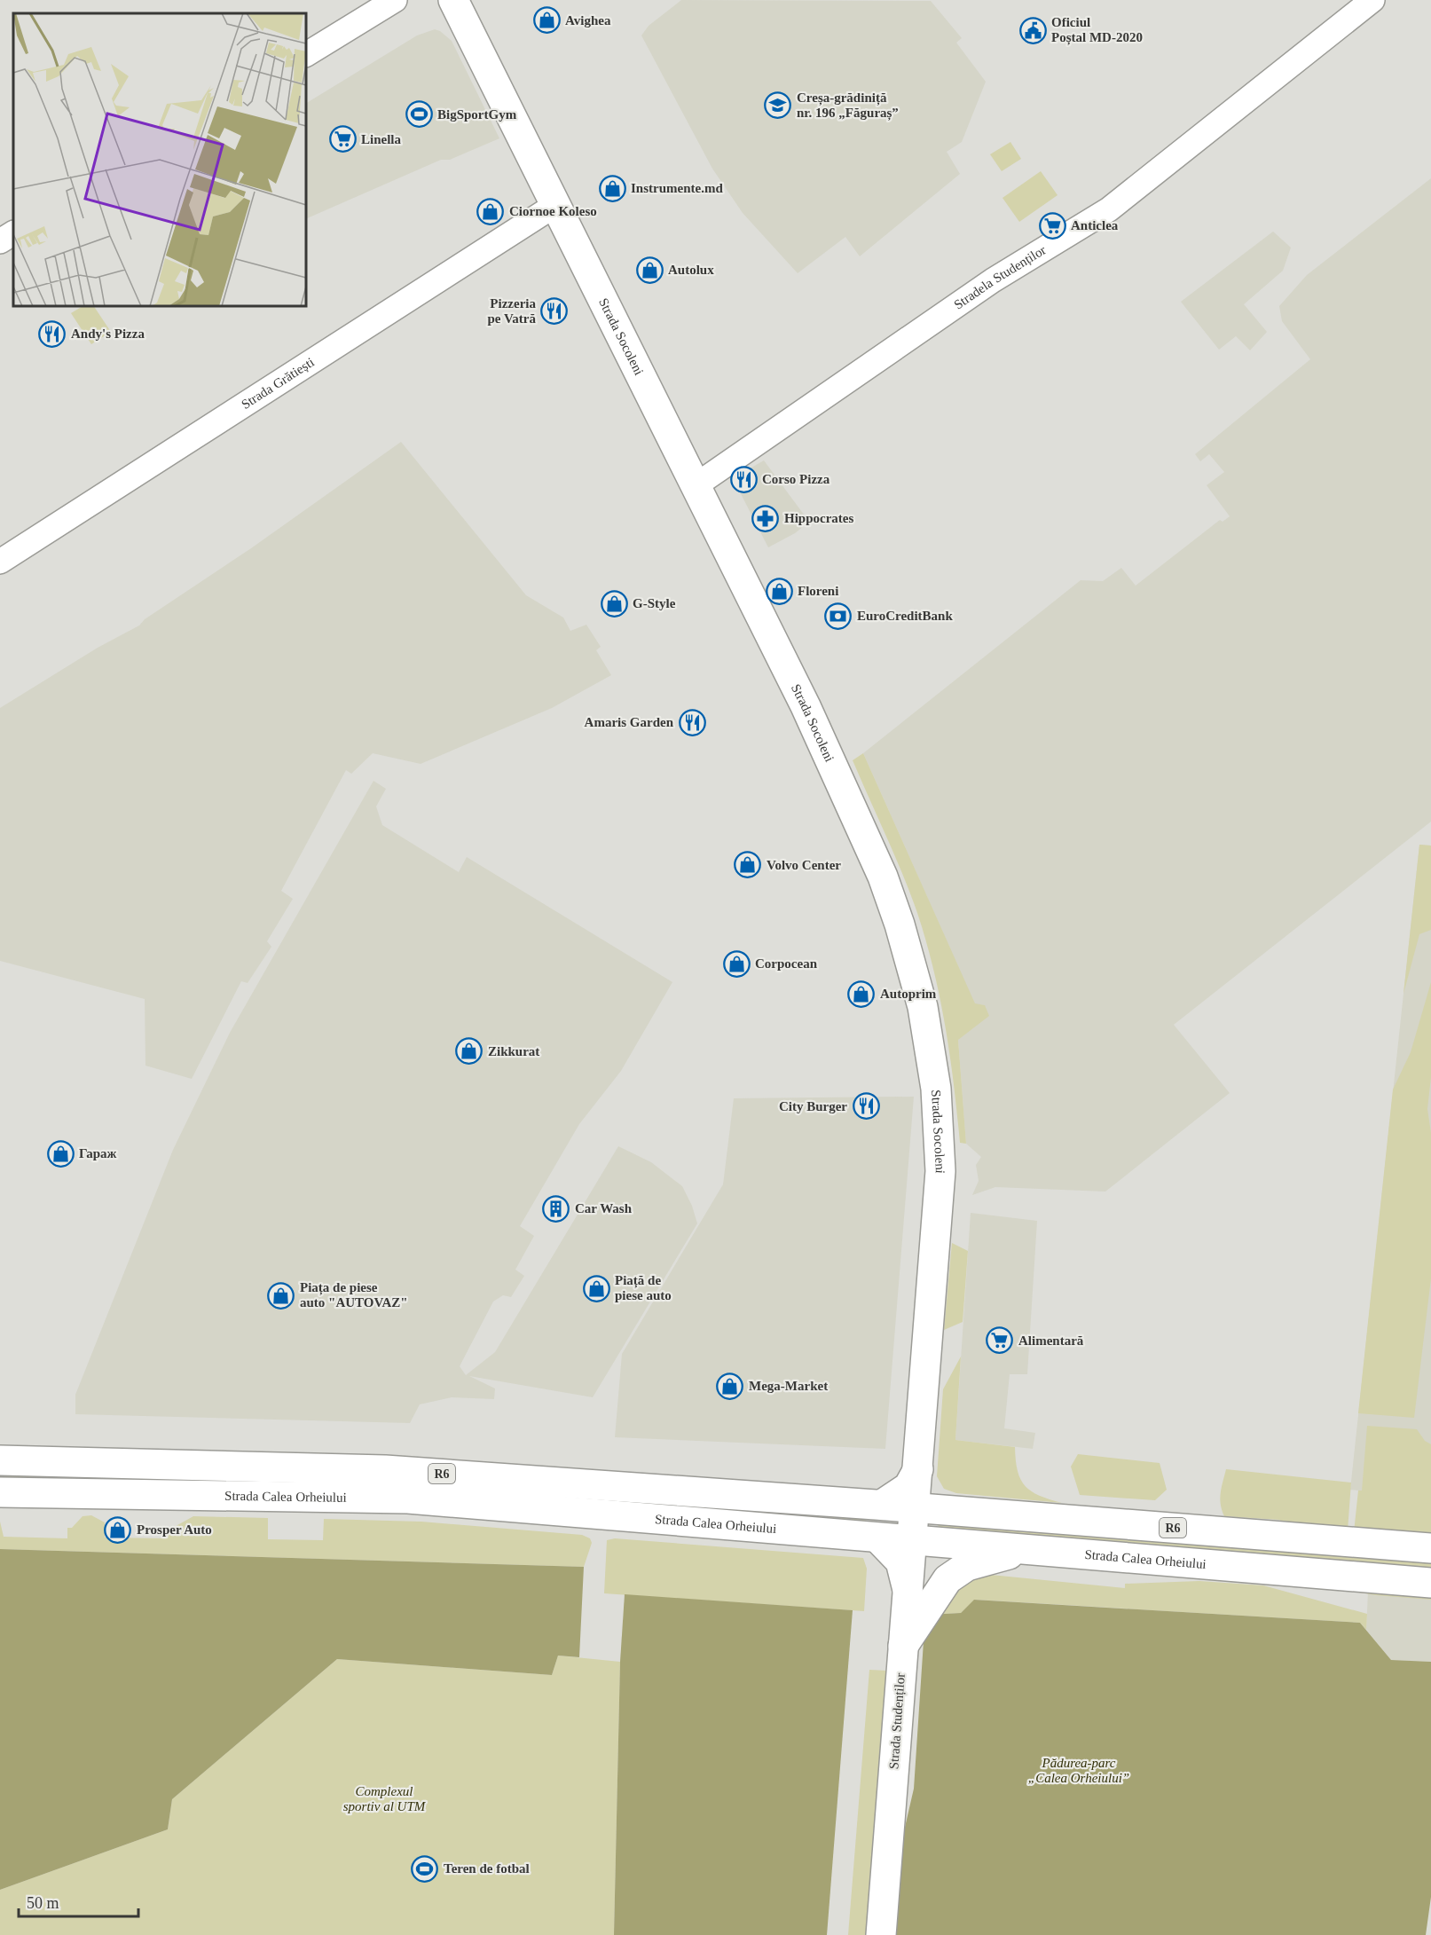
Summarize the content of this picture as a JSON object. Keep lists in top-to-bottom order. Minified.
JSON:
{"streets":{"main road":["Strada Socoleni","R6","Strada Calea Orheiului","Strada Studenților"],"street":["Stradela Studenților","Strada Grătiești"]},"crossings":[["Stradela Studenților","Strada Socoleni"],["Strada Socoleni","Strada Grătiești"],["Strada Socoleni","Strada Calea Orheiului"],["Strada Socoleni","Strada Studenților"],["Strada Calea Orheiului","Strada Studenților"]],"parks":["Pădurea-parc „Calea Orheiului”","Complexul sportiv al UTM"],"places":{"shop":["Avighea","Instrumente.md","Ciornoe Koleso","Autolux","Floreni","G-Style","Volvo Center","Corpocean","Autoprim","Zikkurat","Гараж","Piață de piese auto","Piața de piese auto \"AUTOVAZ\"","Mega-Market","Prosper Auto"],"public building":["Oficiul Poștal MD-2020"],"school or university":["Creșa-grădiniță nr. 196 „Făguraș”"],"sports":["BigSportGym","Teren de fotbal"],"supermarket":["Linella","Anticlea","Alimentară"],"restaurant":["Pizzeria pe Vatră","Andy's Pizza","Corso Pizza","Amaris Garden","City Burger"],"pharmacy":["Hippocrates"],"bank":["EuroCreditBank"],"building":["Car Wash"]},"scale_bar":"50 m"}
